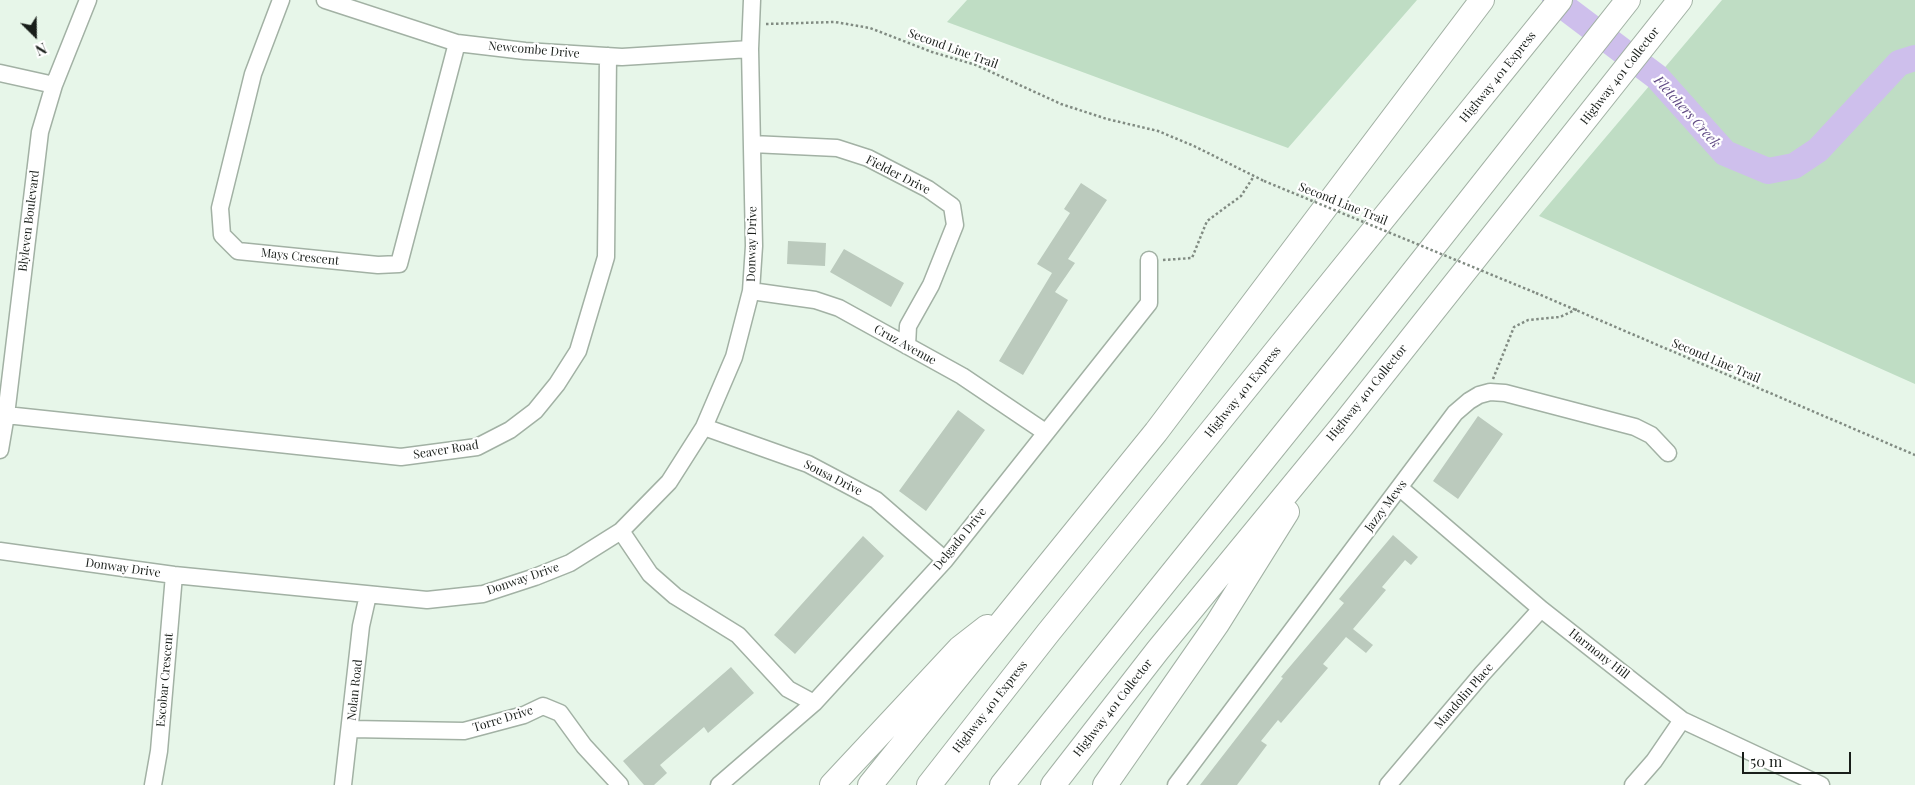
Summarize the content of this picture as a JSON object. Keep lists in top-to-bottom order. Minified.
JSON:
{"streets":{"highway":["Highway 401 Collector","Highway 401 Express"],"street":["Newcombe Drive","Fielder Drive","Blyleven Boulevard","Donway Drive","Mays Crescent","Cruz Avenue","Seaver Road","Sousa Drive","Jazzy Mews","Delgado Drive","Harmony Hill","Escobar Crescent","Nolan Road","Mandolin Place","Torre Drive"],"path":["Second Line Trail"]},"crossings":[["Second Line Trail","Donway Drive"],["Newcombe Drive","Donway Drive"],["Newcombe Drive","Mays Crescent"],["Newcombe Drive","Seaver Road"],["Fielder Drive","Donway Drive"],["Fielder Drive","Cruz Avenue"],["Blyleven Boulevard","Seaver Road"],["Donway Drive","Cruz Avenue"],["Donway Drive","Sousa Drive"],["Donway Drive","Escobar Crescent"],["Donway Drive","Nolan Road"],["Cruz Avenue","Delgado Drive"],["Sousa Drive","Delgado Drive"],["Jazzy Mews","Harmony Hill"],["Harmony Hill","Mandolin Place"],["Nolan Road","Torre Drive"]],"water":["Fletchers Creek"],"scale_bar":"50 m","north":"bottom right"}
